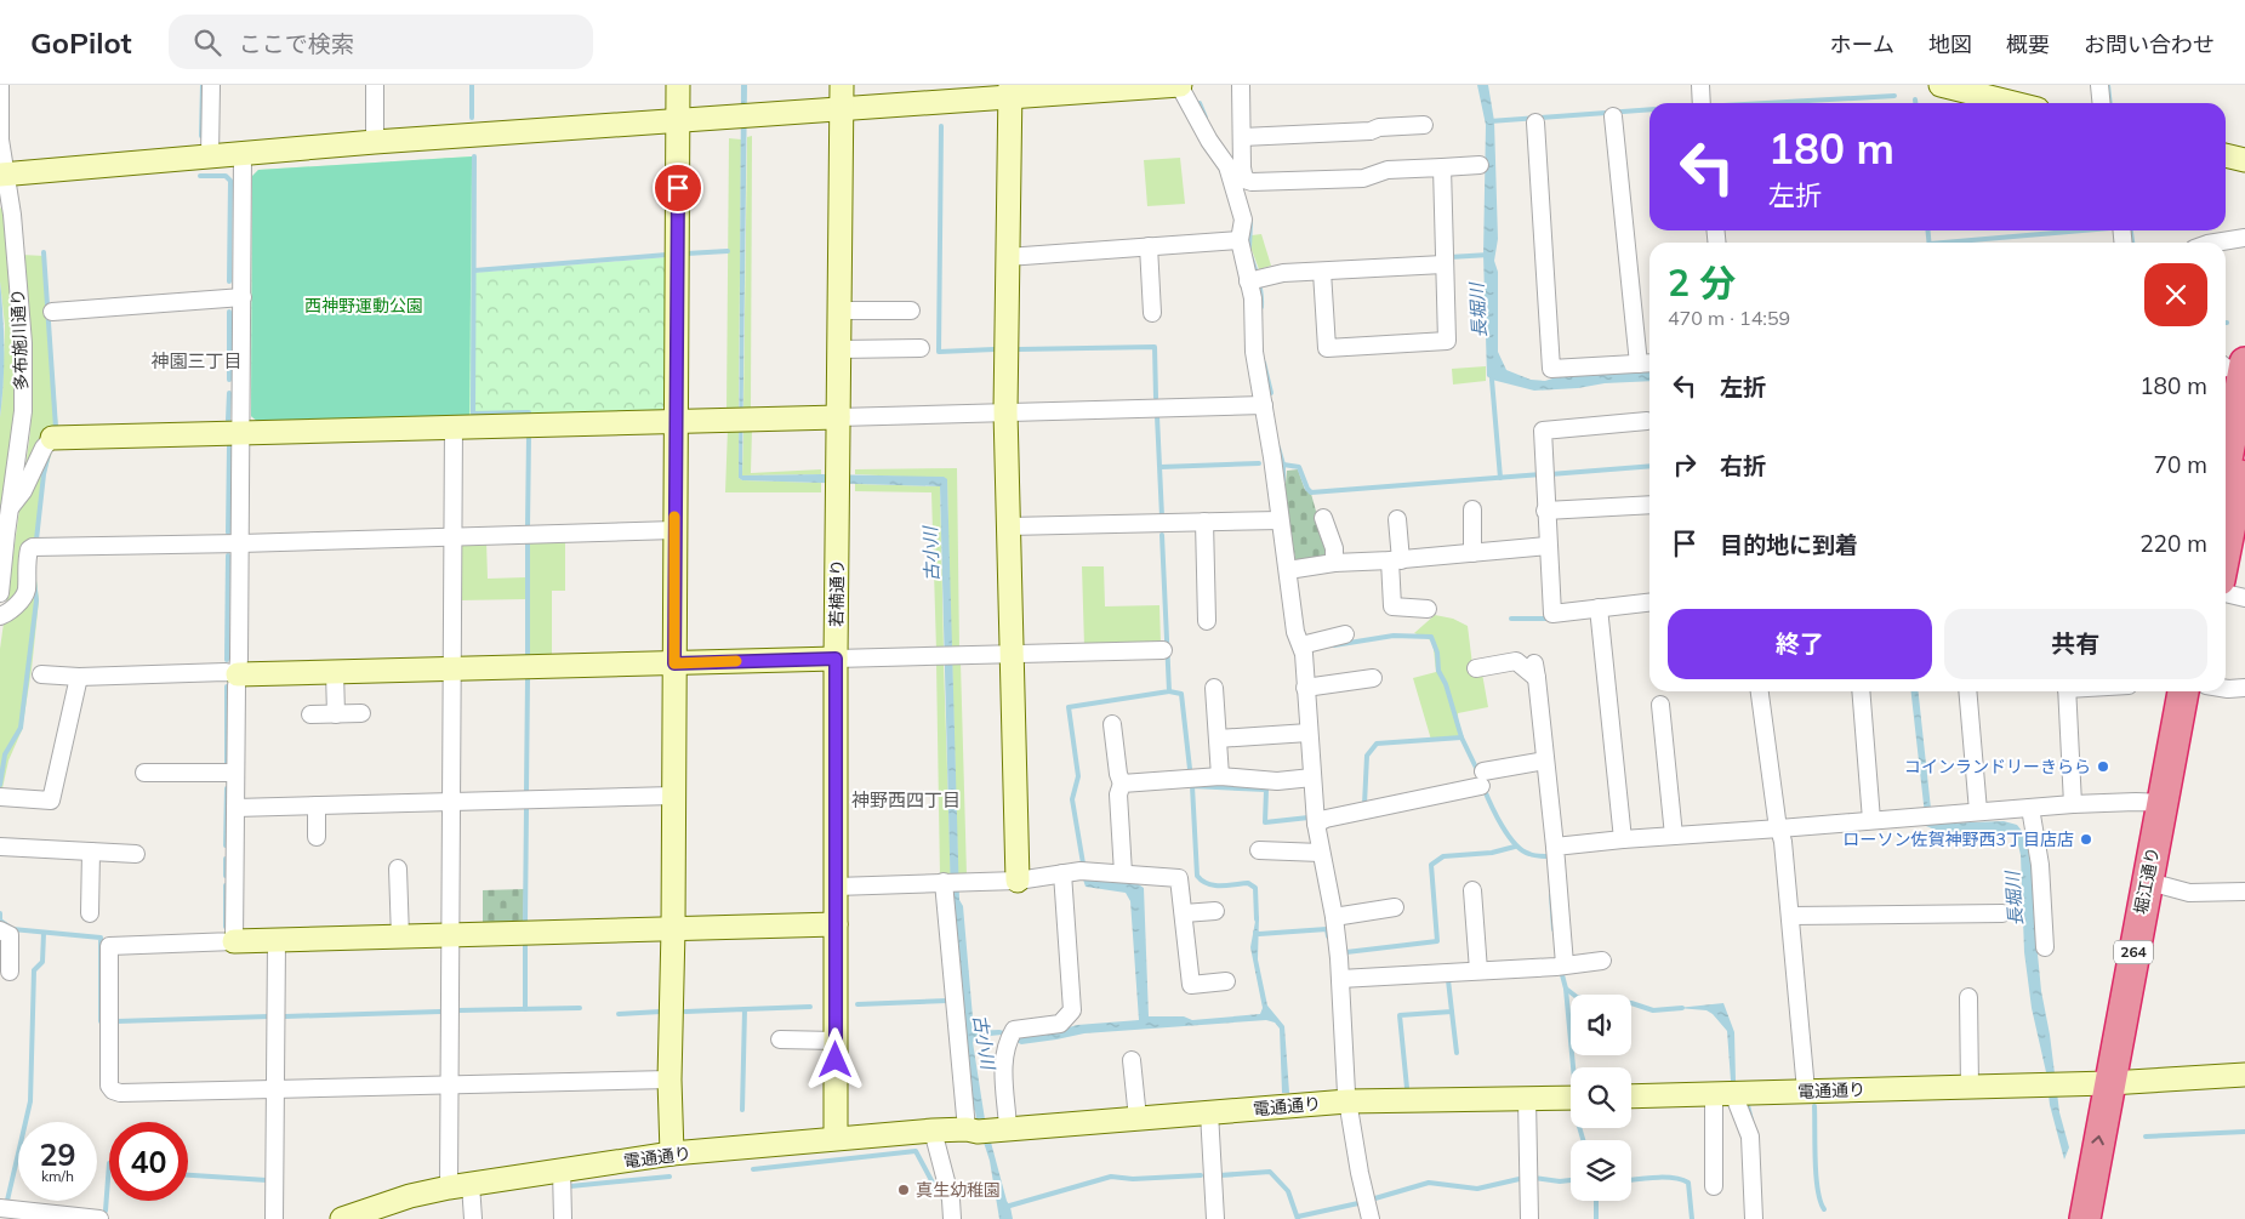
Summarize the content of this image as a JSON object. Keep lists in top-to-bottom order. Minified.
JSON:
{"streets":{"highway":["堀江通り","264"],"street":["多布施川通り","若楠通り","電通通り"]},"crossings":[["若楠通り","電通通り"],["堀江通り","電通通り"]],"districts":["神園三丁目","神野西四丁目"],"water":["長堀川","古小川"],"parks":["西神野運動公園"],"places":["コインランドリーきらら","ローソン佐賀神野西3丁目店店","真生幼稚園"],"page":{"header":"GoPilot","search":"ここで検索","nav":["ホーム","地図","概要","お問い合わせ"],"turn":["180 m","左折"],"heading":["2 分","470 m · 14:59"],"list":[{"name":"左折","value":"180 m"},{"name":"右折","value":"70 m"},{"name":"目的地に到着","value":"220 m"}],"buttons":["終了","共有"],"speed":"29 km/h","limit":"40"}}
